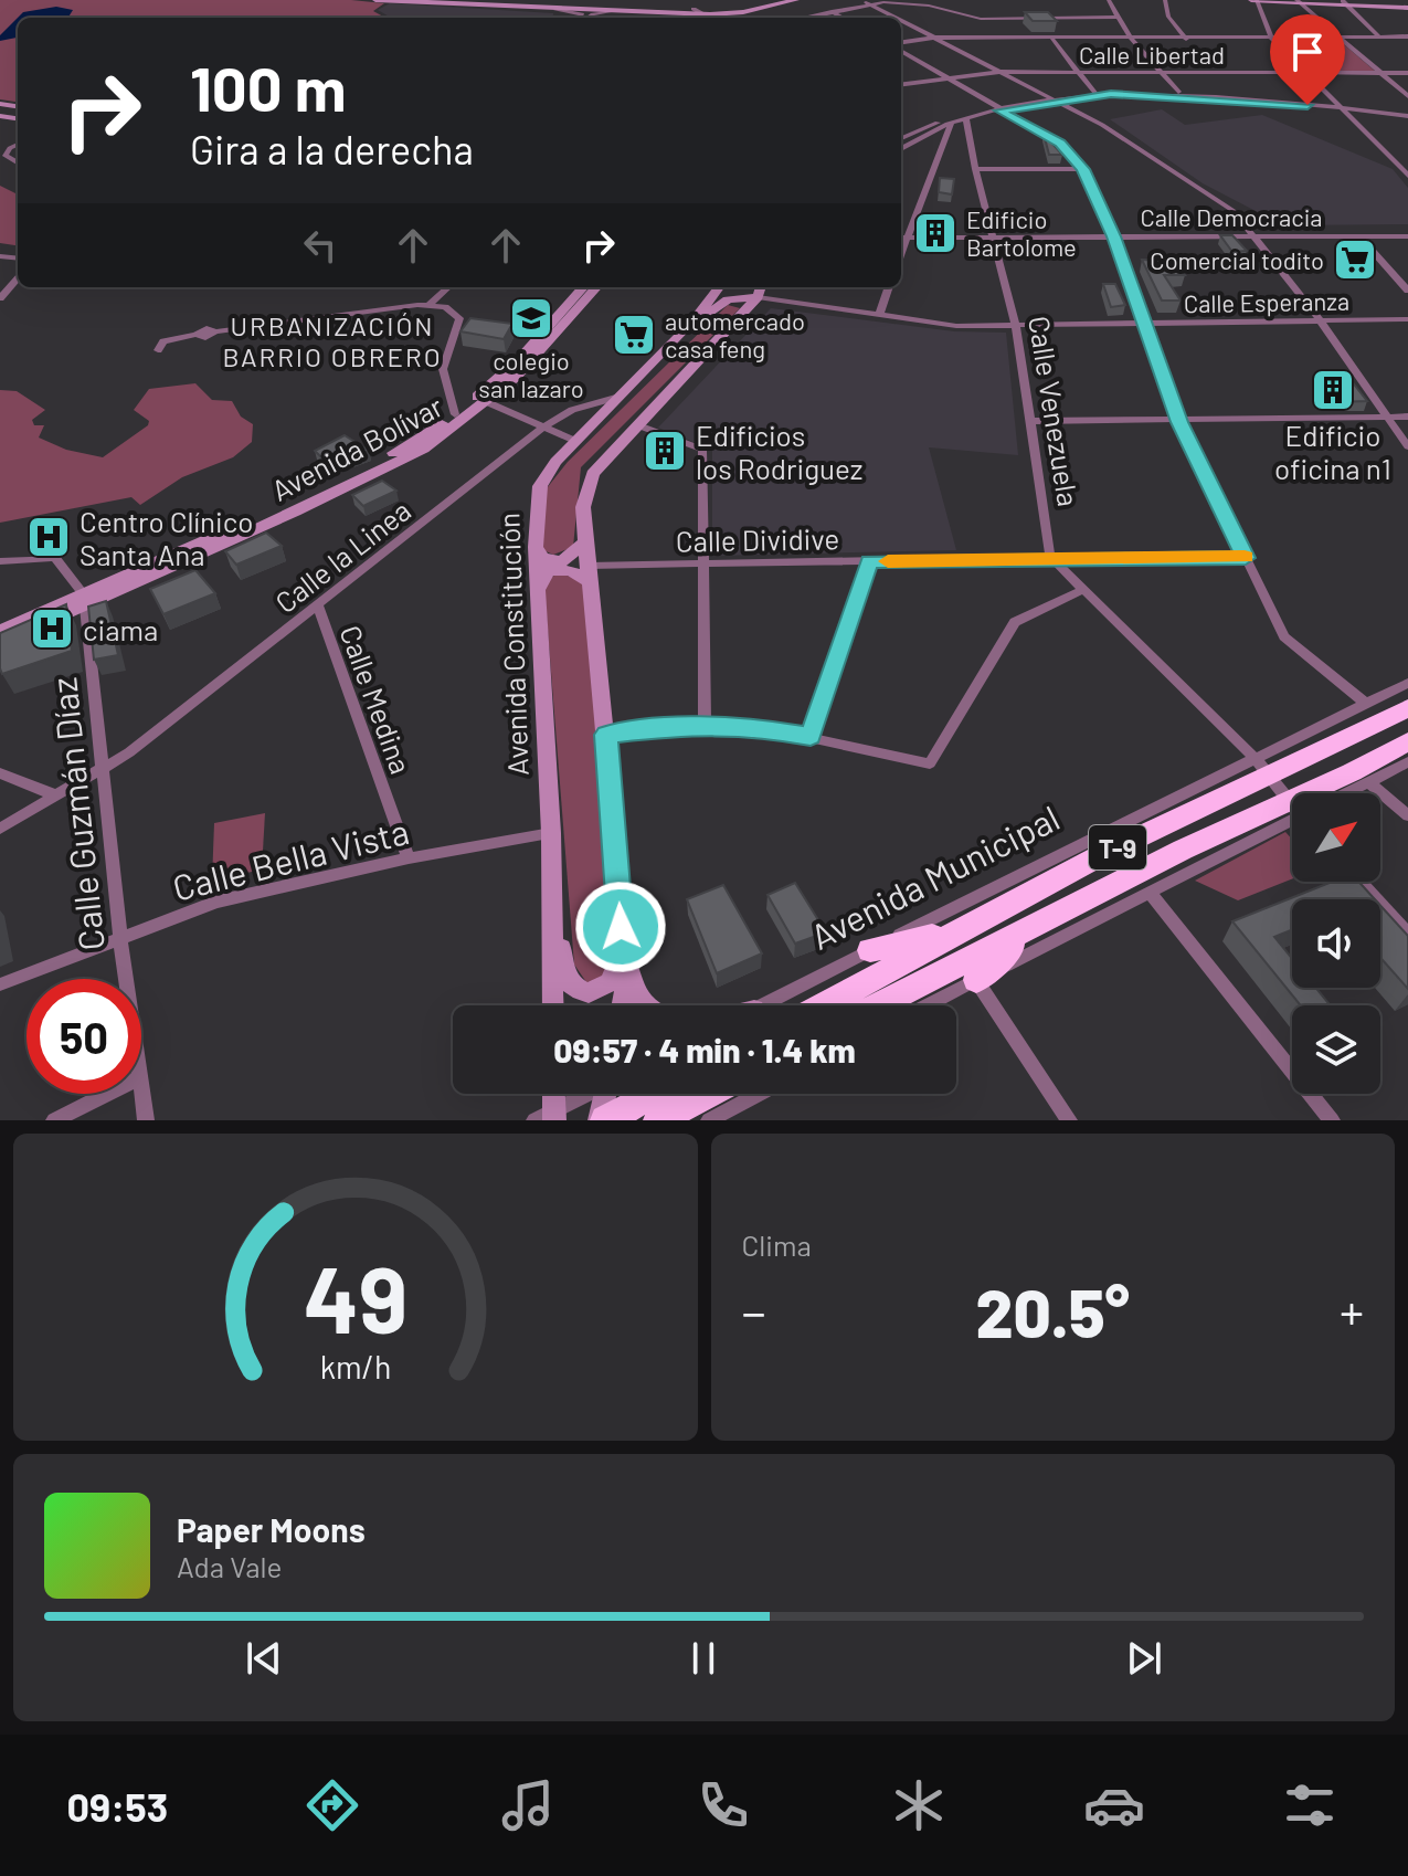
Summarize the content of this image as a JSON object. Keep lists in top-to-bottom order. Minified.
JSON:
{"streets":{"highway":["T-9","Avenida Municipal"],"street":["Calle Libertad","Calle Democracia","Calle Esperanza","Calle Venezuela","Avenida Bolívar","Calle Dividive","Calle la Linea","Avenida Constitución","Calle Medina","Calle Guzmán Díaz","Calle Bella Vista"]},"crossings":[["Calle Democracia","Calle Venezuela"],["Calle Esperanza","Calle Venezuela"],["Calle Venezuela","Calle Dividive"],["Avenida Bolívar","Calle Guzmán Díaz"],["Calle la Linea","Avenida Constitución"],["Calle la Linea","Calle Medina"],["Calle la Linea","Calle Guzmán Díaz"],["Avenida Constitución","Calle Bella Vista"],["Calle Medina","Calle Bella Vista"],["Calle Guzmán Díaz","Calle Bella Vista"]],"districts":["URBANIZACIÓN BARRIO OBRERO"],"places":{"building":["Edificio Bartolome","Edificio oficina n1","Edificios los Rodriguez"],"supermarket":["Comercial todito","automercado casa feng"],"school or university":["colegio san lazaro"],"hospital":["Centro Clínico Santa Ana","ciama"]},"north":"top right","page":{"turn":["100 m","Gira a la derecha"],"limit":"50","trip":"09:57 · 4 min · 1.4 km","tile":"Clima","heat":["−","20.5°","+"],"song":["Paper Moons","Ada Vale"],"tabs":"09:53","gauge":["49","km/h"]}}
